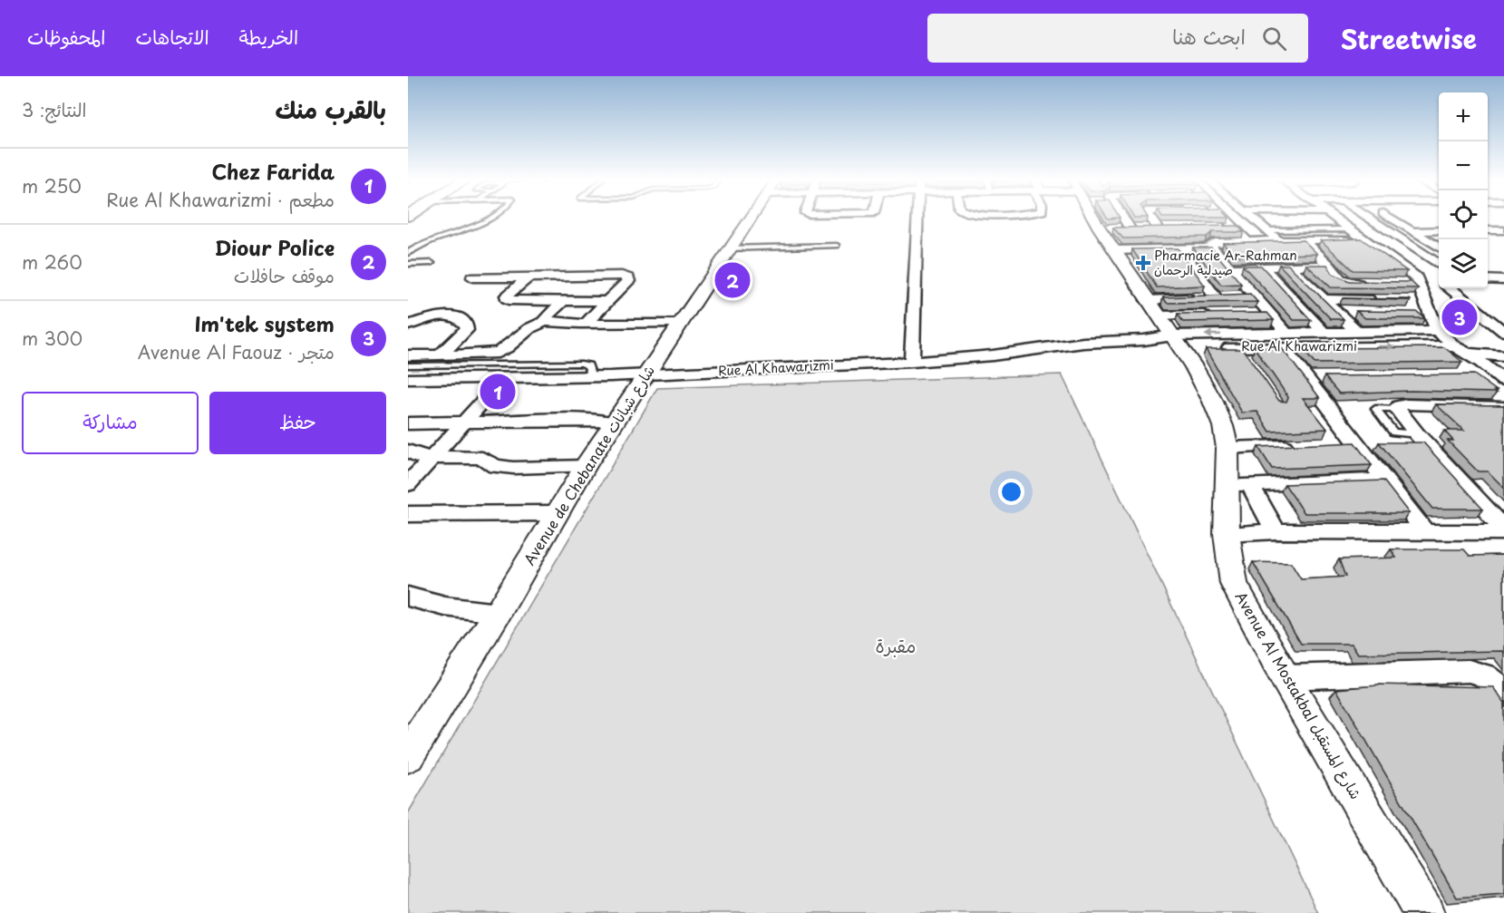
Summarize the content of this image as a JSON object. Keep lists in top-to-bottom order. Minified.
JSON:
{"streets":{"street":["Rue Al Khawarizmi","Avenue de Chebanate شارع شبانات","Avenue Al Mostakbal شارع المستقبل"]},"crossings":[["Rue Al Khawarizmi","Avenue de Chebanate شارع شبانات"],["Rue Al Khawarizmi","Avenue Al Mostakbal شارع المستقبل"]],"parks":["مقبرة"],"places":{"health":["Pharmacie Ar-Rahman صيدلية الرحمان"]},"page":{"header":"Streetwise","search":"ابحث هنا","nav":["الخريطة","الاتجاهات","المحفوظات"],"heading":["بالقرب منك","النتائج: 3"],"map_buttons":["+","−"],"list":[{"mark":"1","name":"Chez Farida","note":"مطعم · Rue Al Khawarizmi","value":"250 m"},{"mark":"2","name":"Diour Police","note":"موقف حافلات","value":"260 m"},{"mark":"3","name":"Im'tek system","note":"متجر · Avenue Al Faouz","value":"300 m"}],"pins":["2","3","1"],"buttons":["حفظ","مشاركة"]}}
